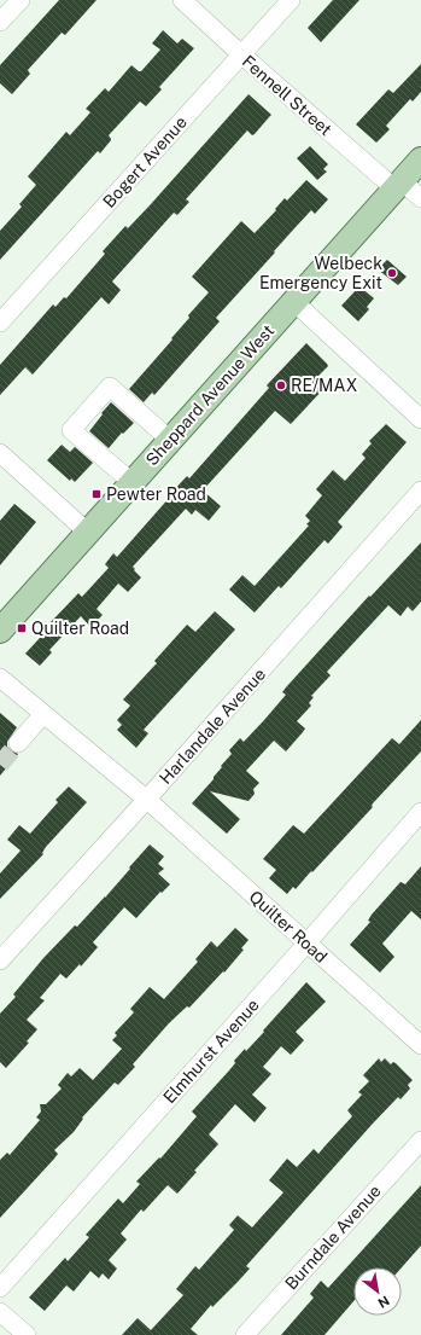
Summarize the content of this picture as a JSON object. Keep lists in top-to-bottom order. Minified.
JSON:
{"streets":{"main road":["Sheppard Avenue West"],"street":["Fennell Street","Bogert Avenue","Harlandale Avenue","Quilter Road","Elmhurst Avenue","Burndale Avenue"]},"crossings":[["Fennell Street","Bogert Avenue"],["Fennell Street","Sheppard Avenue West"],["Harlandale Avenue","Quilter Road"],["Quilter Road","Elmhurst Avenue"]],"places":{"other":["Welbeck Emergency Exit","RE/MAX"],"transit":["Pewter Road","Quilter Road"]},"north":"bottom right"}
